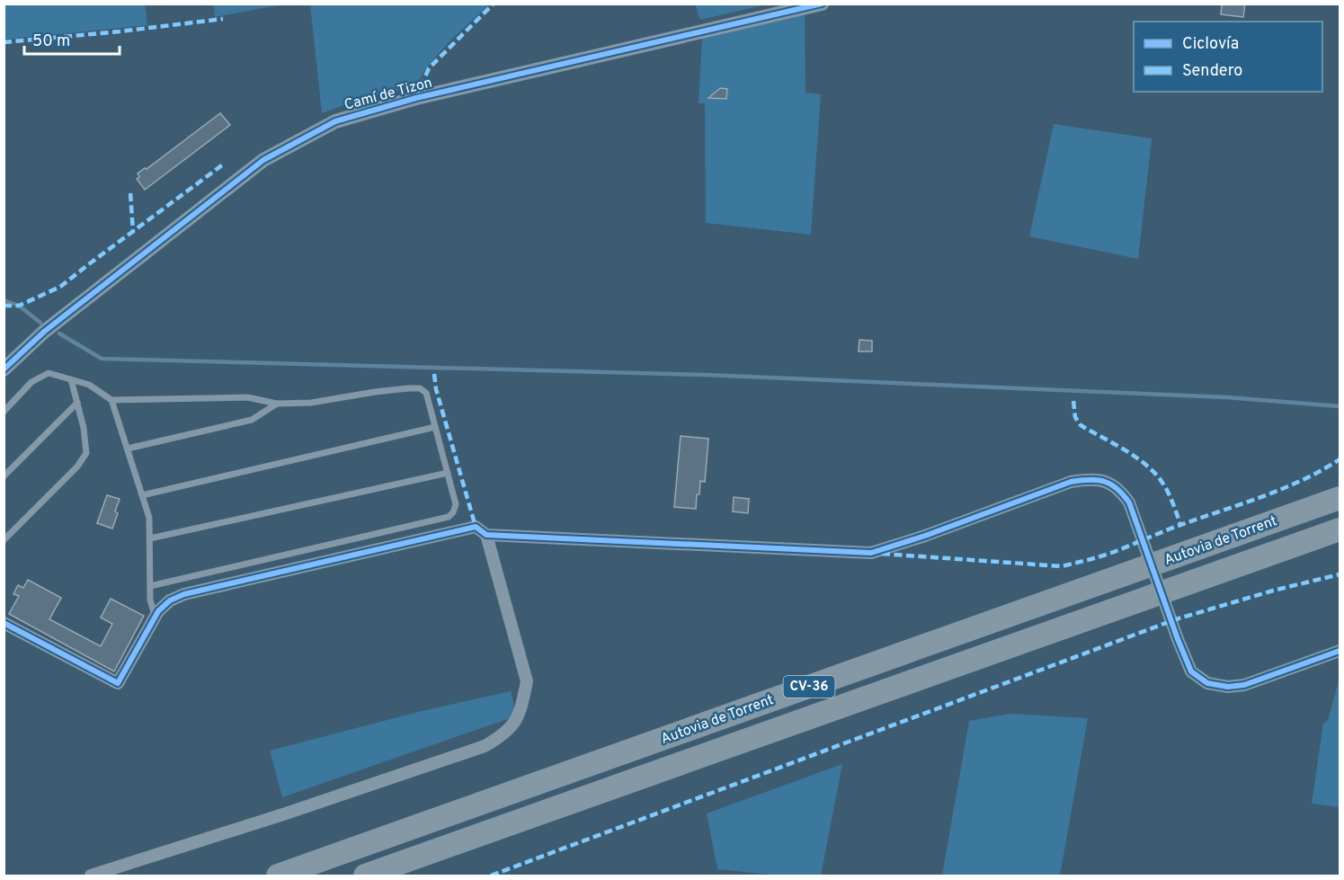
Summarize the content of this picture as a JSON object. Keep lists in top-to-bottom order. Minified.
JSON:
{"streets":{"highway":["Autovia de Torrent","CV-36"],"street":["Camí de Tizon"]},"legend":["Ciclovía","Sendero"],"scale_bar":"50 m"}
